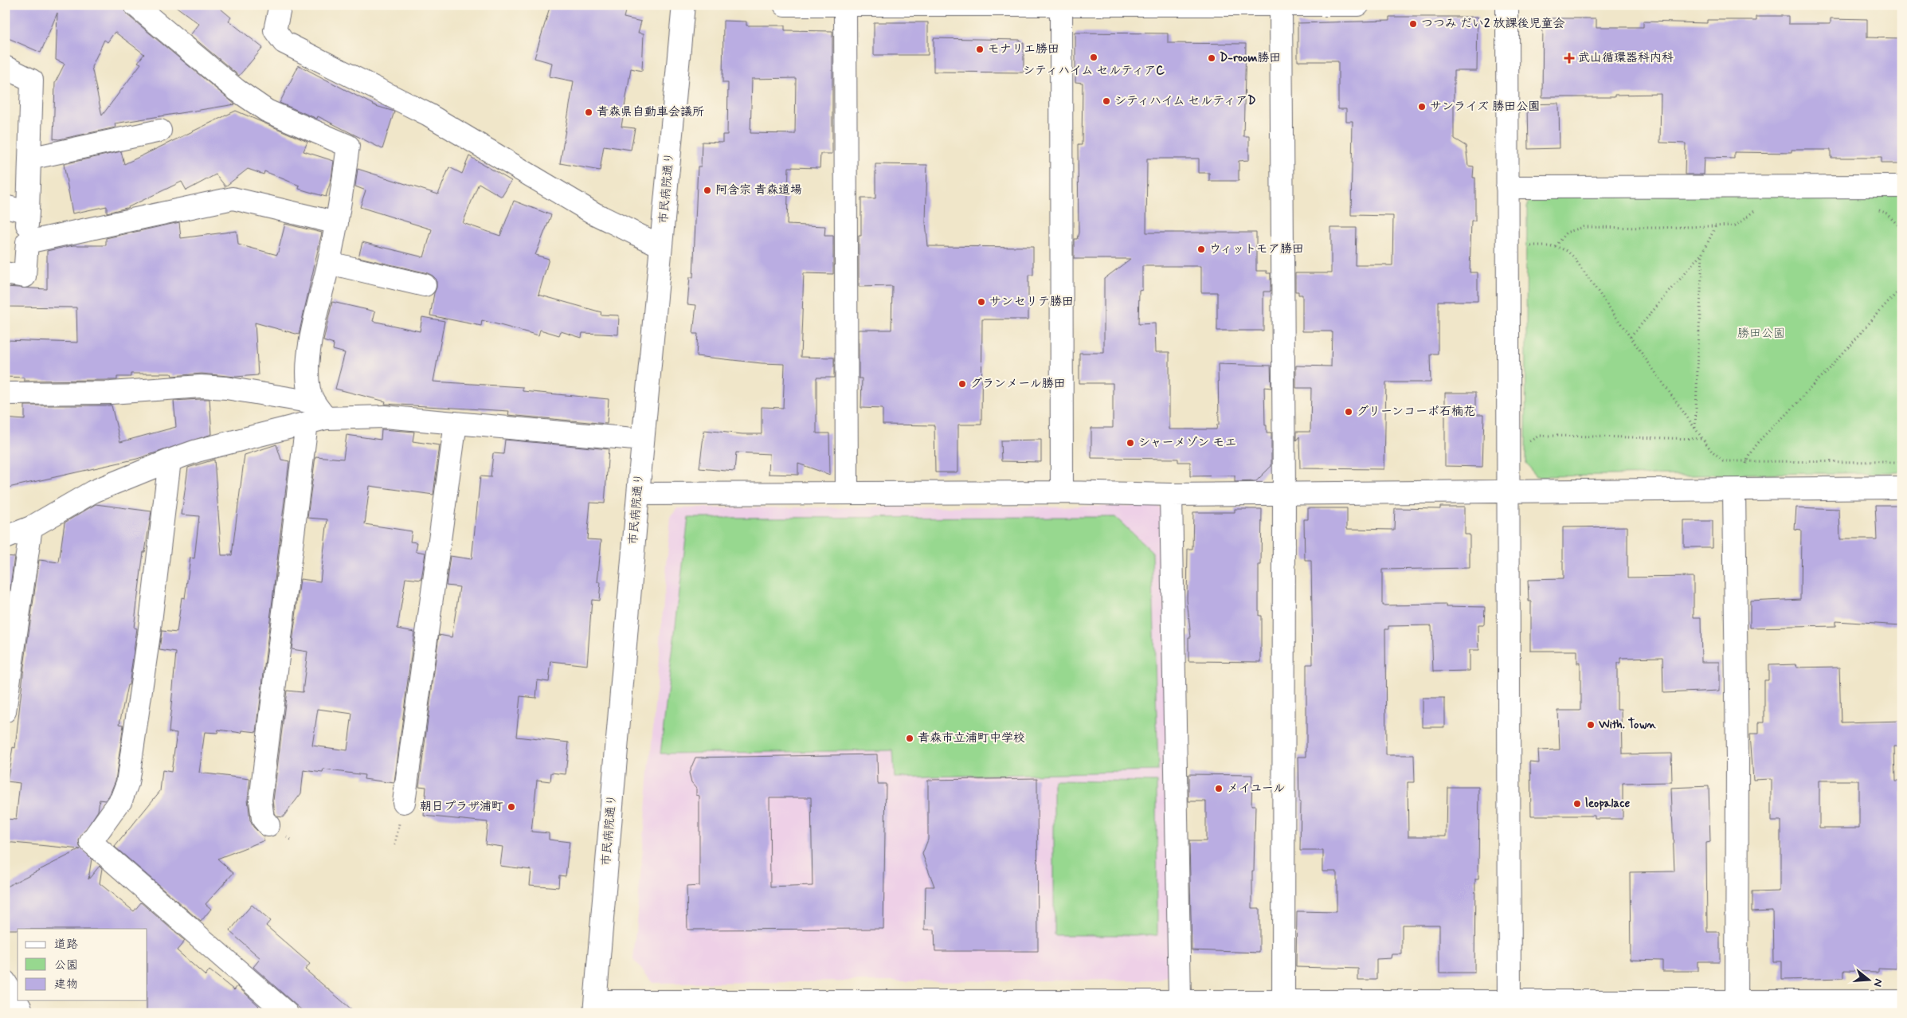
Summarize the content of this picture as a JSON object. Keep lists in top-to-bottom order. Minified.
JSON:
{"streets":{"street":["市民病院通り"]},"parks":["勝田公園"],"places":{"other":["つつみ だい2 放課後児童会","モナリエ勝田","シティハイム セルティアC","D-room勝田","シティハイム セルティアD","サンライズ 勝田公園","青森県自動車会議所","阿含宗 青森道場","ウィットモア勝田","サンセリテ勝田","グランメール勝田","グリーンコーポ石楠花","シャーメゾン モエ","With. Town","青森市立浦町中学校","メイユール","leopalace","朝日プラザ浦町"],"health":["武山循環器科内科"]},"legend":["道路","公園","建物"],"north":"right"}
